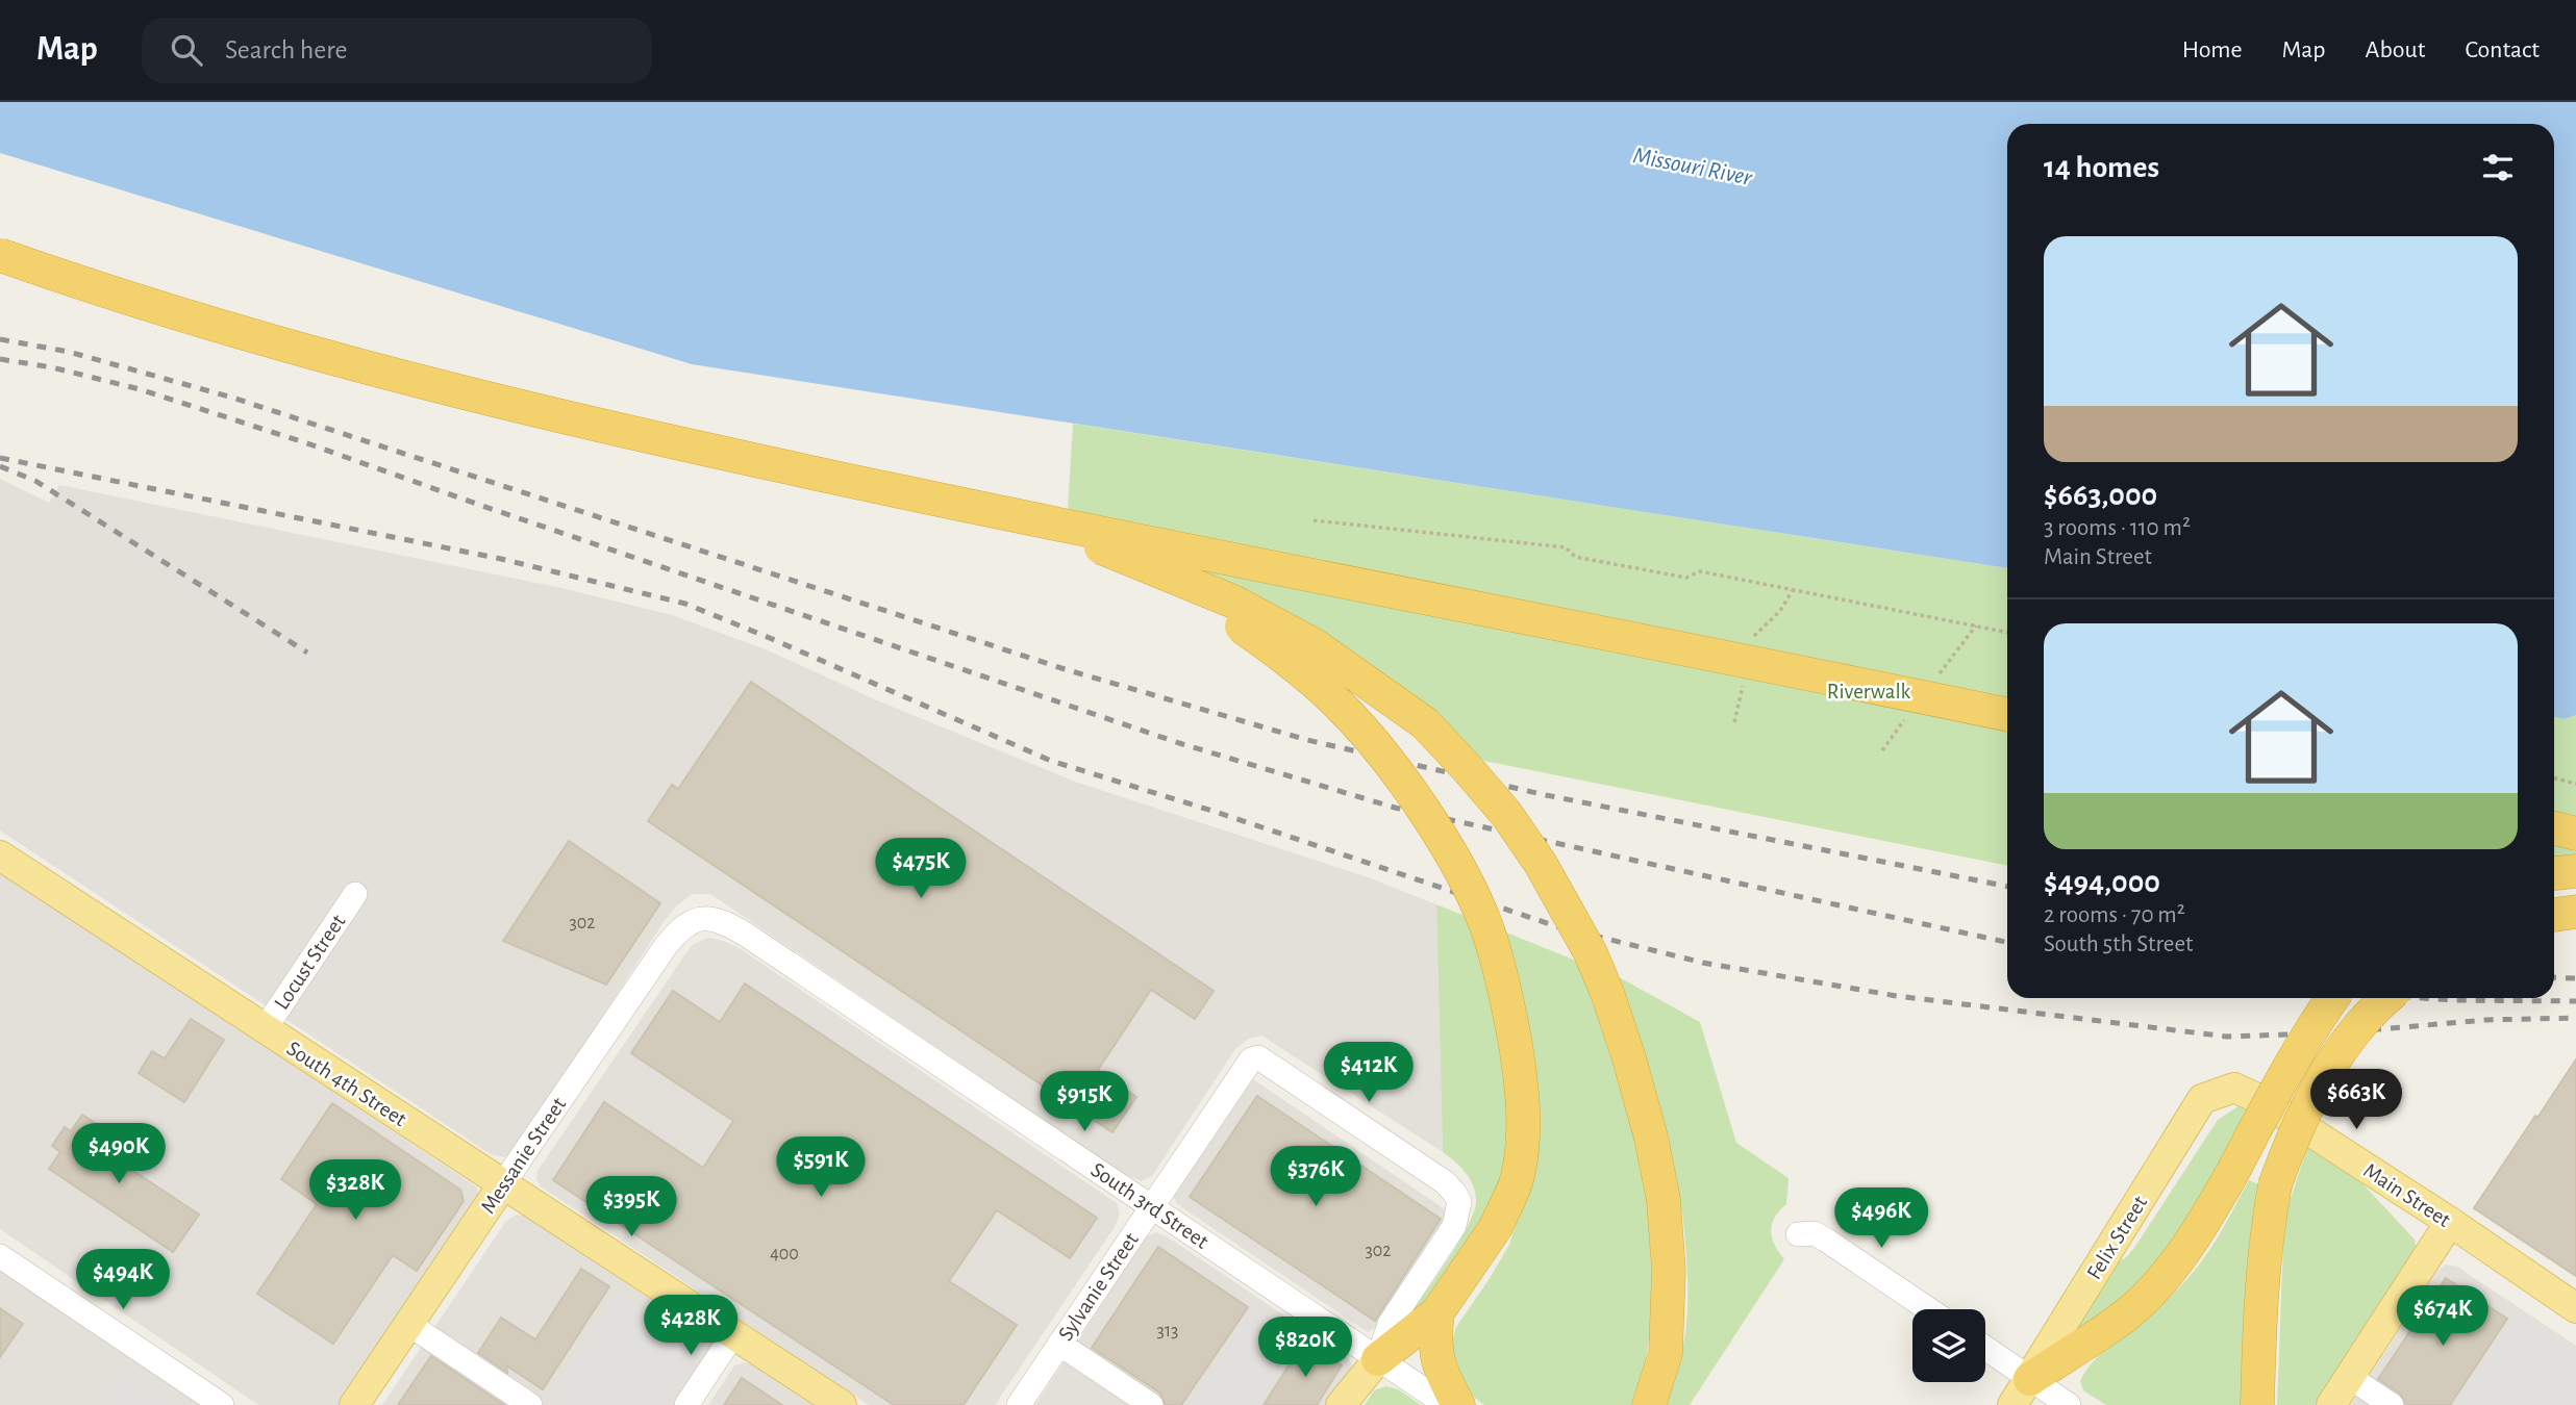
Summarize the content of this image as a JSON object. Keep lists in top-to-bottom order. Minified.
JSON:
{"streets":{"main road":["South 4th Street","Messanie Street","Main Street","Felix Street"],"street":["Locust Street","South 3rd Street","Sylvanie Street"]},"crossings":[["Locust Street","South 4th Street"],["South 4th Street","Messanie Street"],["Messanie Street","South 3rd Street"],["Main Street","Felix Street"],["South 3rd Street","Sylvanie Street"]],"water":["Missouri River"],"parks":["Riverwalk"],"house_numbers":["302","302","400","313"],"page":{"header":"Map","search":"Search here","nav":["Home","Map","About","Contact"],"heading":"14 homes","list":[{"name":"$663,000","note":"3 rooms · 110 m² · Main Street"},{"name":"$494,000","note":"2 rooms · 70 m² · South 5th Street"}],"price":["$475K","$412K","$663K","$915K","$490K","$591K","$376K","$328K","$395K","$496K","$494K","$674K","$428K","$820K"]}}
